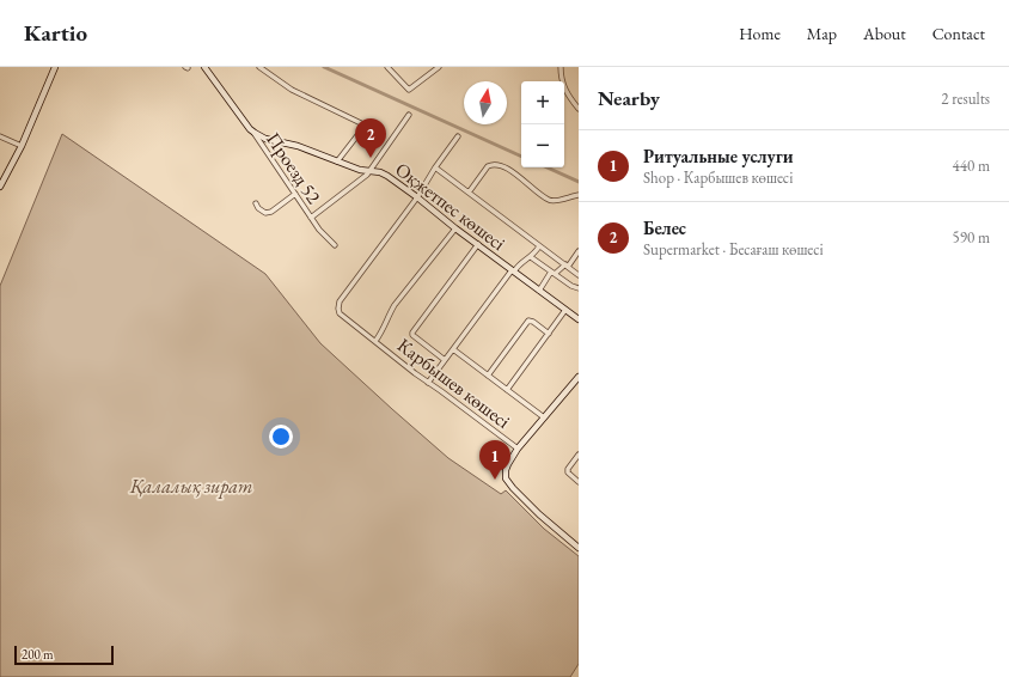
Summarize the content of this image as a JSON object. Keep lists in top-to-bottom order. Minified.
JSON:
{"streets":{"street":["Проезд 52","Оқжетпес көшесі","Карбышев көшесі"]},"crossings":[["Проезд 52","Оқжетпес көшесі"],["Оқжетпес көшесі","Карбышев көшесі"]],"parks":["Қалалық зират"],"scale_bar":"200 m","north":"top","page":{"header":"Kartio","nav":["Home","Map","About","Contact"],"heading":["Nearby","2 results"],"map_buttons":["+","−"],"pins":["2","1"],"list":[{"mark":"1","name":"Ритуальные услуги","note":"Shop · Карбышев көшесі","value":"440 m"},{"mark":"2","name":"Белес","note":"Supermarket · Бесағаш көшесі","value":"590 m"}],"scale":"200 m"}}
